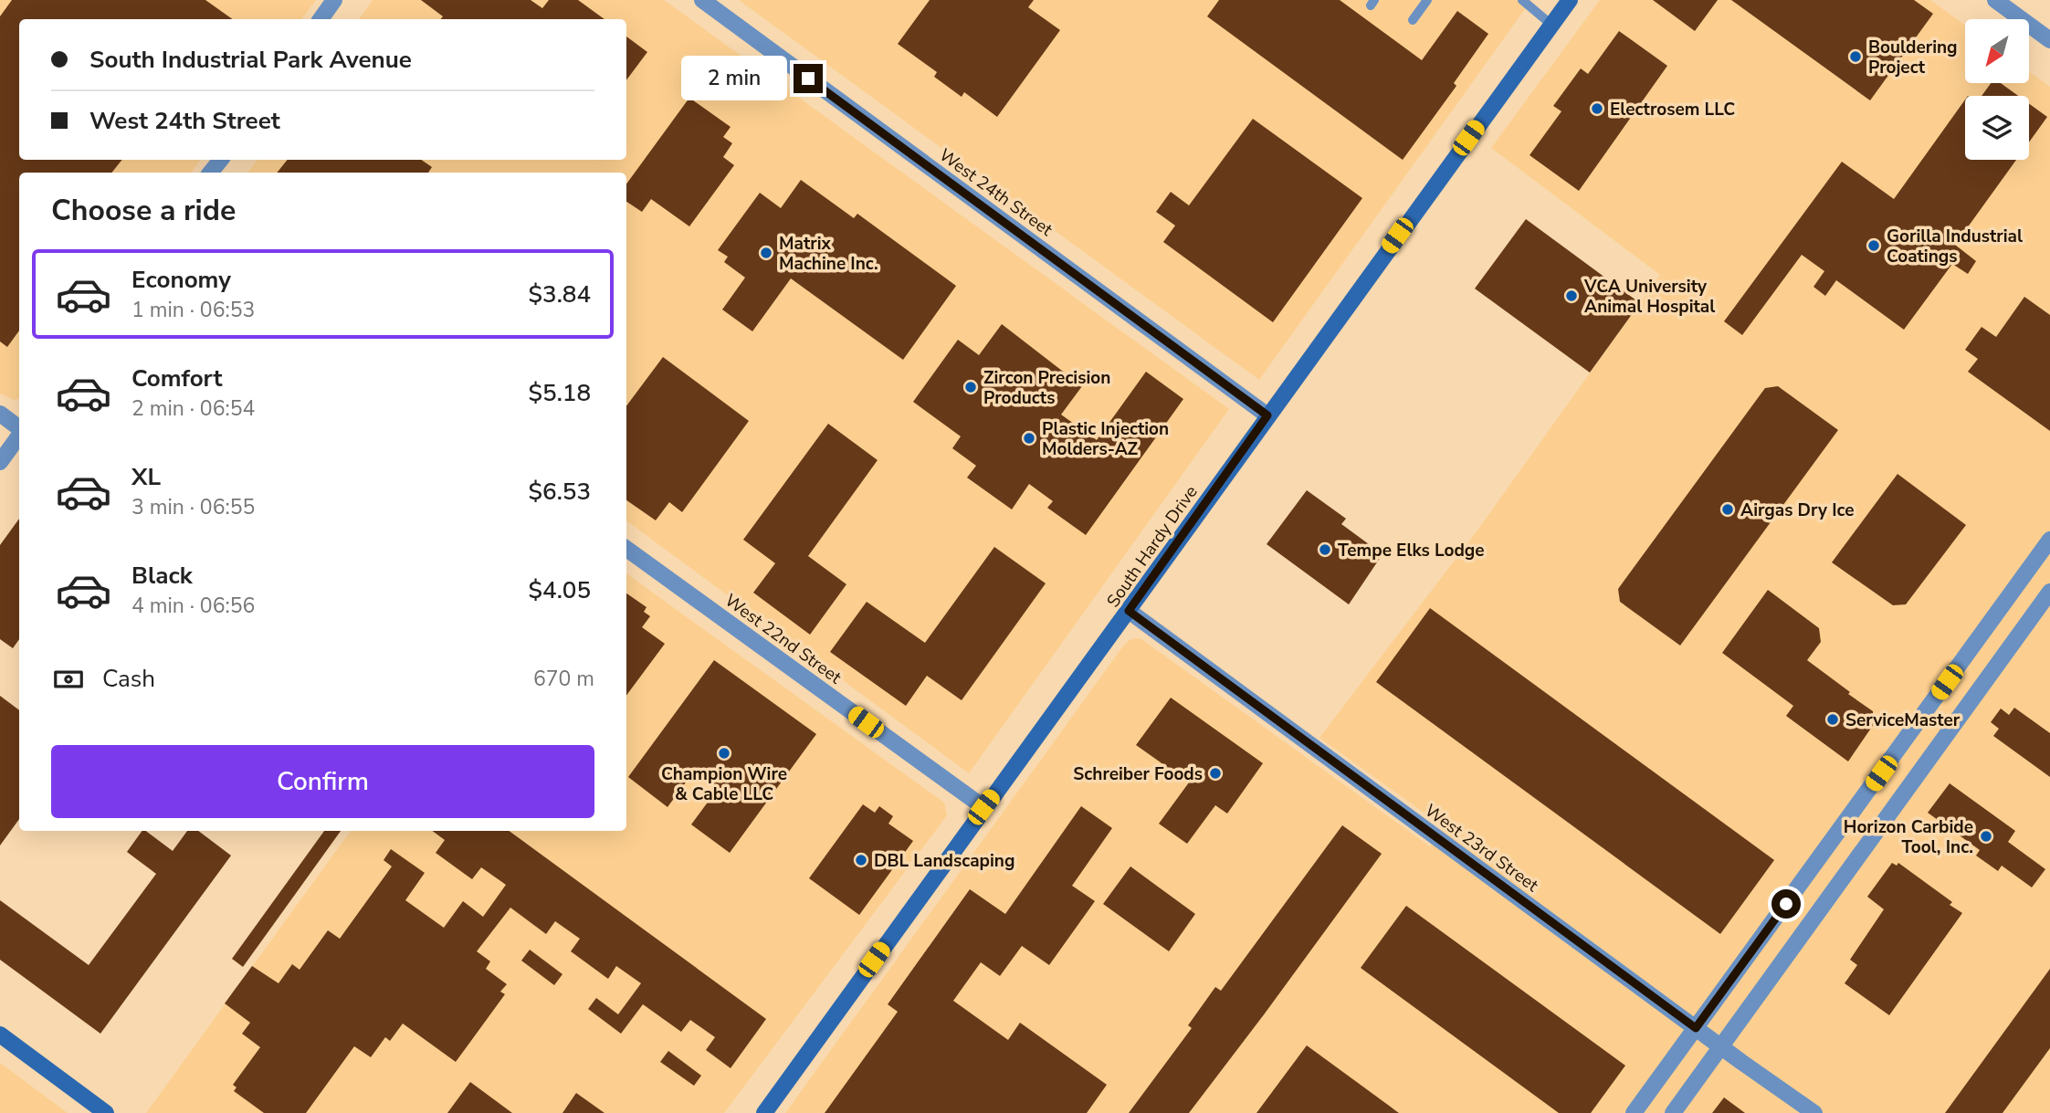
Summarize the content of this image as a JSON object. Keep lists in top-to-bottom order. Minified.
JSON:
{"streets":{"street":["West 24th Street","South Hardy Drive","West 22nd Street","West 23rd Street"]},"crossings":[["West 24th Street","South Hardy Drive"],["South Hardy Drive","West 22nd Street"],["South Hardy Drive","West 23rd Street"]],"places":["Bouldering Project","Electrosem LLC","Gorilla Industrial Coatings","Matrix Machine Inc.","VCA University Animal Hospital","Zircon Precision Products","Plastic Injection Molders-AZ","Airgas Dry Ice","Tempe Elks Lodge","ServiceMaster","Champion Wire & Cable LLC","Schreiber Foods","Horizon Carbide Tool, Inc.","DBL Landscaping"],"north":"bottom left","page":{"banner":["South Industrial Park Avenue","West 24th Street"],"bubble":"2 min","heading":"Choose a ride","list":[{"name":"Economy","note":"1 min · 06:53","value":"$3.84"},{"name":"Comfort","note":"2 min · 06:54","value":"$5.18"},{"name":"XL","note":"3 min · 06:55","value":"$6.53"},{"name":"Black","note":"4 min · 06:56","value":"$4.05"}],"pay":["Cash","670 m"],"buttons":"Confirm"}}
